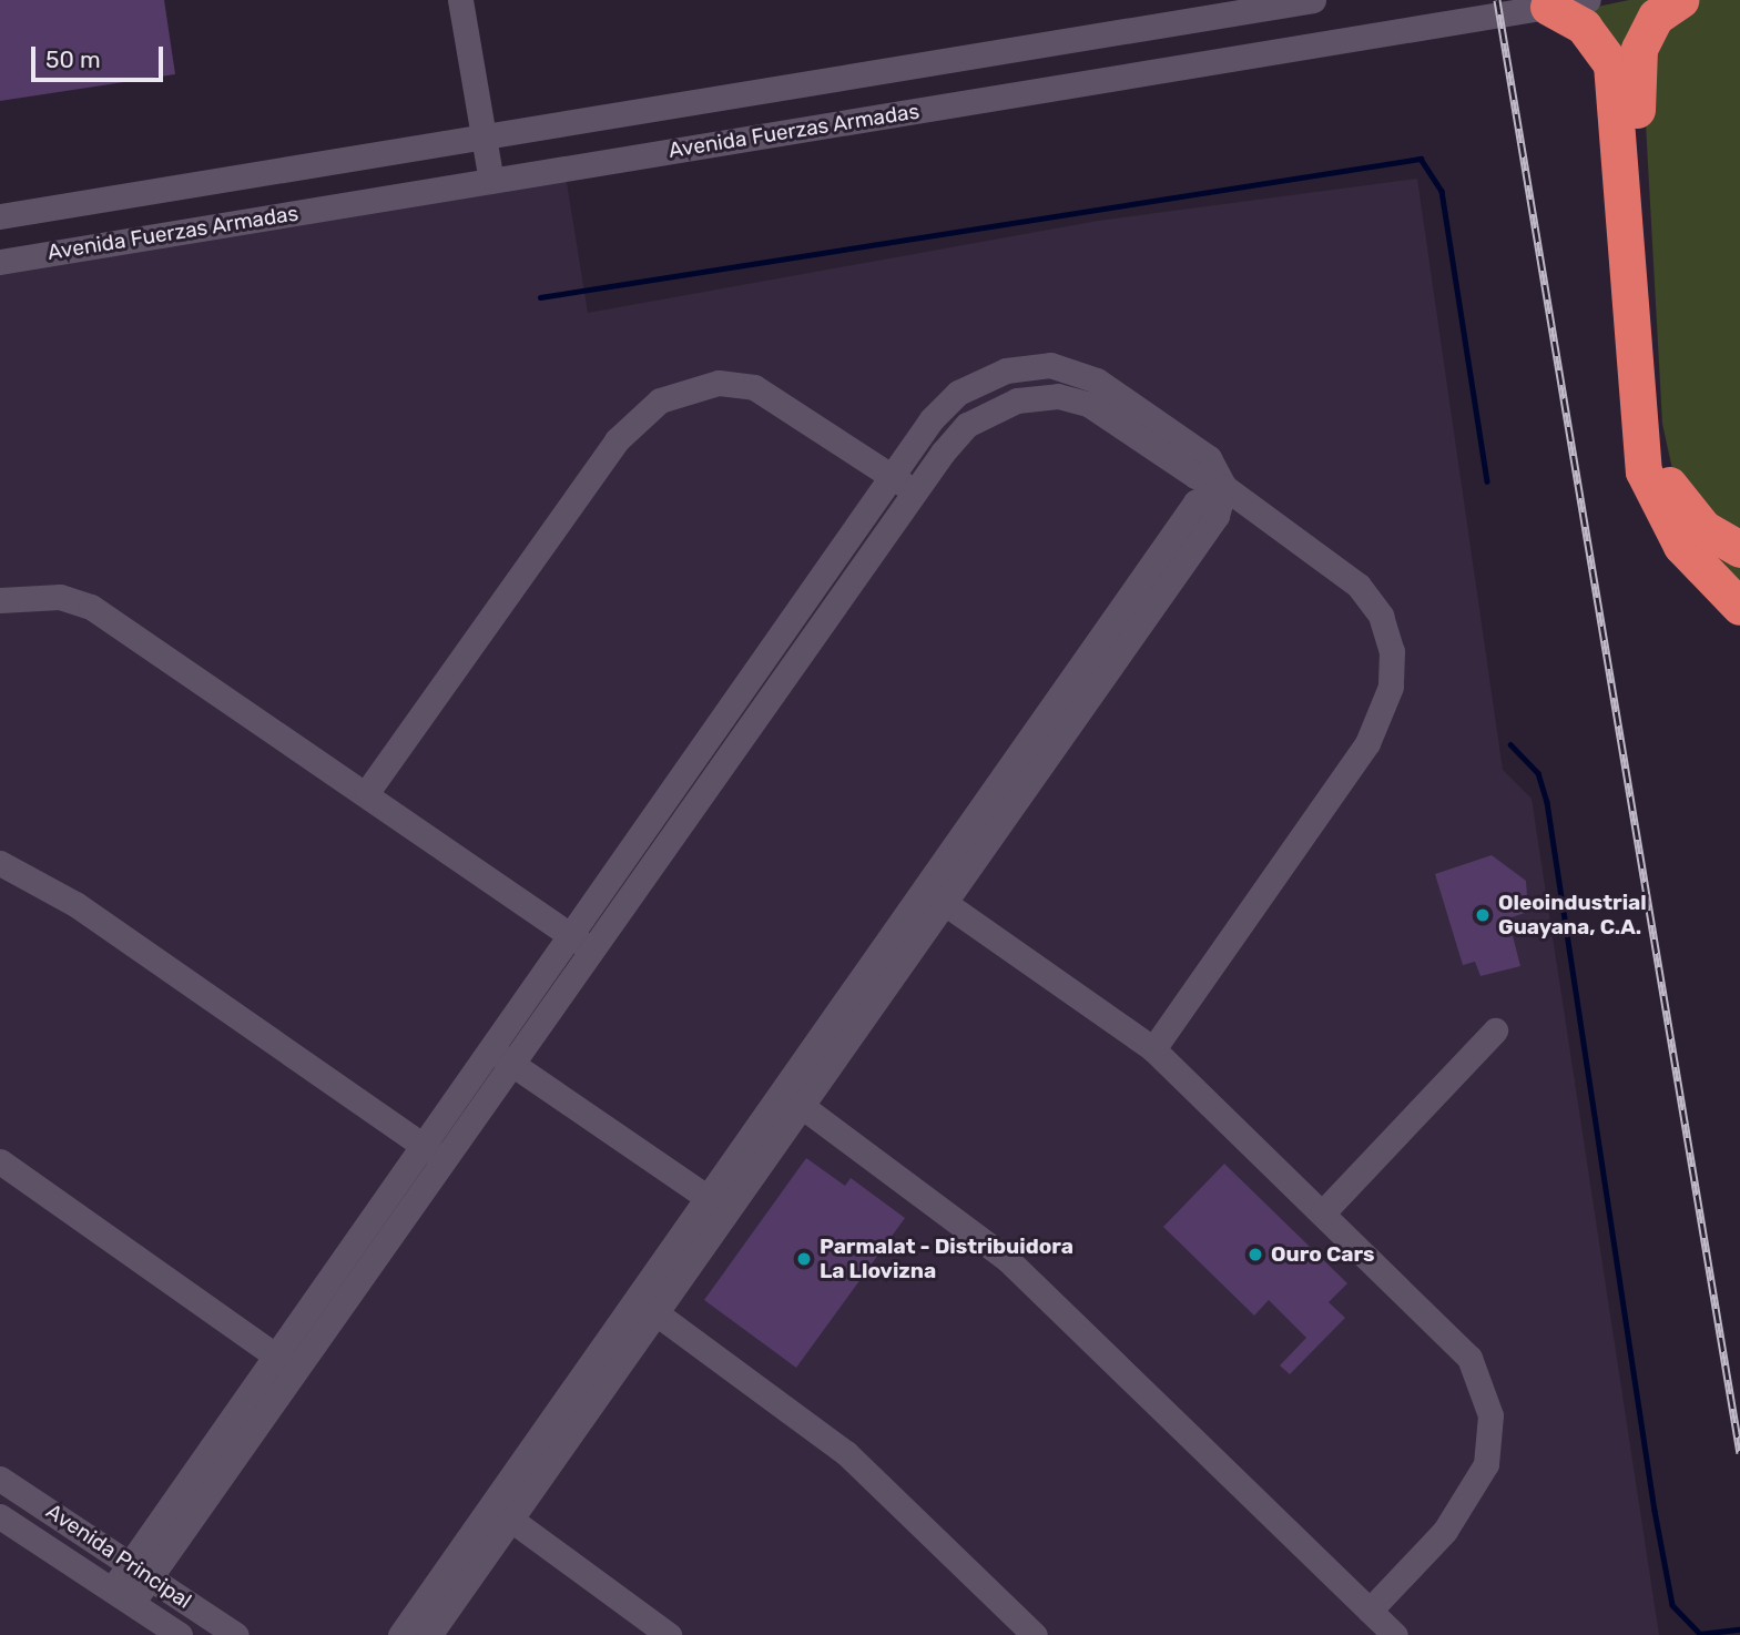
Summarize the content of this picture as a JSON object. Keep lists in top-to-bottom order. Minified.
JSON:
{"streets":{"street":["Avenida Fuerzas Armadas","Avenida Principal"]},"places":["Oleoindustrial Guayana, C.A.","Ouro Cars","Parmalat - Distribuidora La Llovizna"],"scale_bar":"50 m"}
